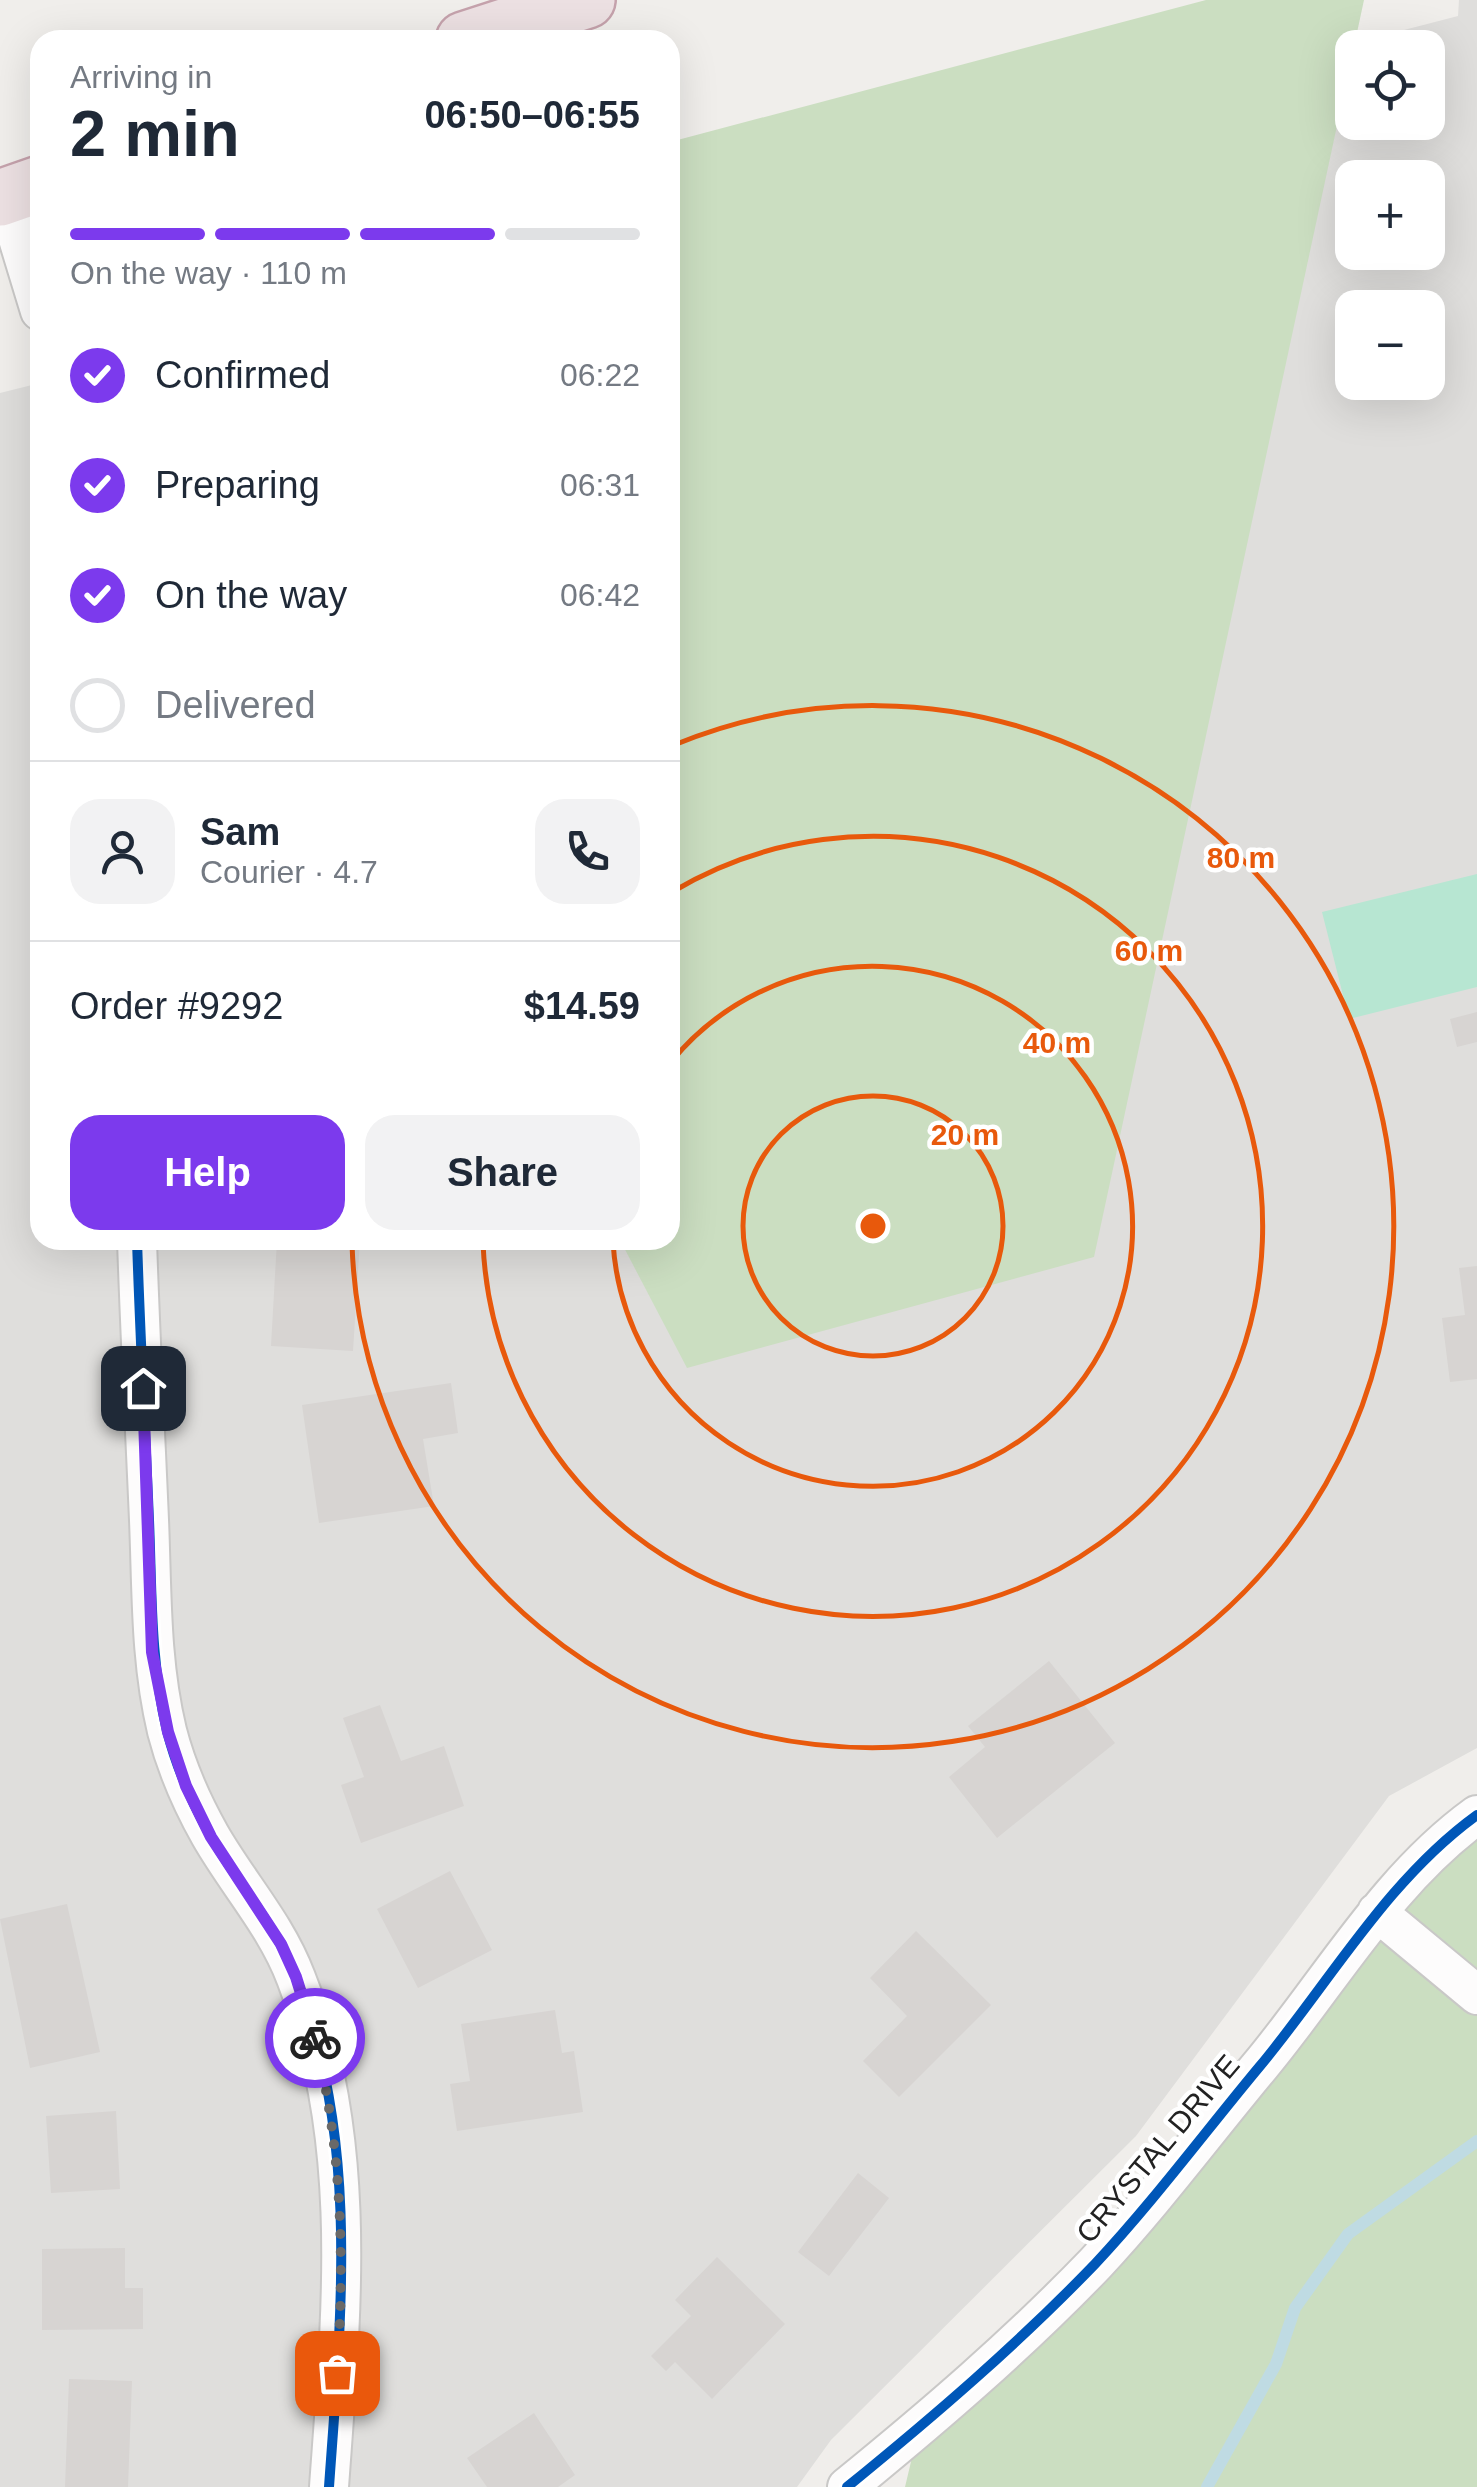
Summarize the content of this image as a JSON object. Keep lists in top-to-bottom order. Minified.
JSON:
{"streets":{"street":["CRYSTAL DRIVE"]},"page":{"map_buttons":["+","−"],"heading":["2 min","Arriving in","06:50–06:55"],"panel":["Sam","Courier · 4.7","Order #9292","$14.59"],"bar":"On the way · 110 m","list":[["Confirmed","06:22"],["Preparing","06:31"],["On the way","06:42"],"Delivered"],"buttons":["Help","Share"]},"rings":["80 m","60 m","40 m","20 m"]}
